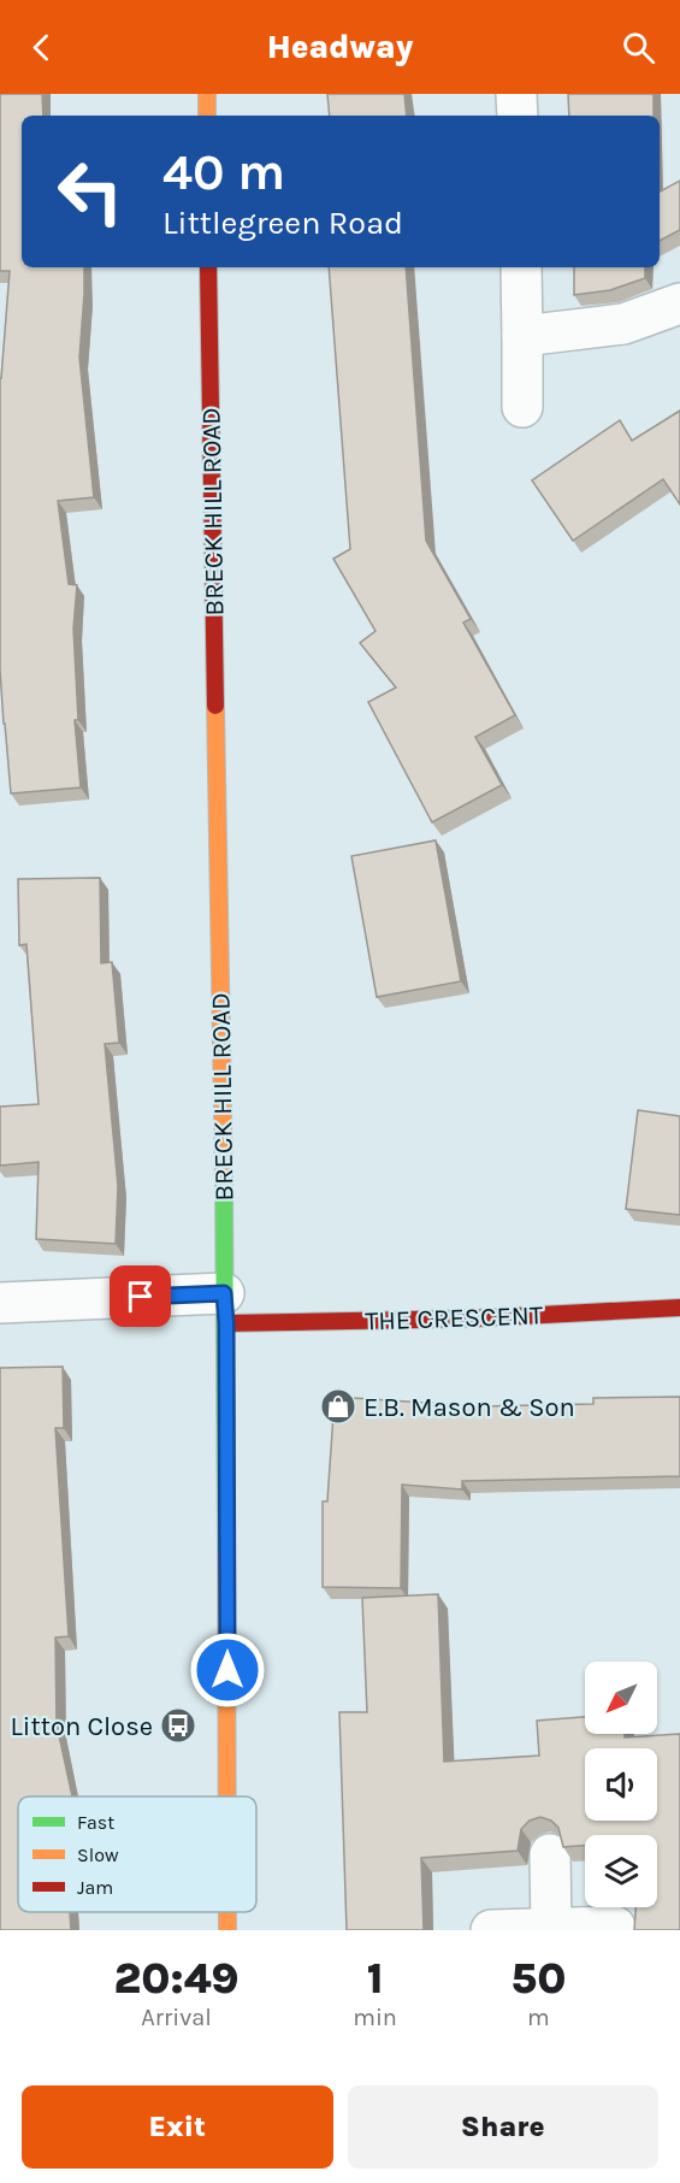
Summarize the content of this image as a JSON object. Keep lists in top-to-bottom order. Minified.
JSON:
{"streets":{"street":["BRECK HILL ROAD","THE CRESCENT"]},"crossings":[["BRECK HILL ROAD","THE CRESCENT"]],"places":{"shop":["E.B. Mason & Son"],"bus stop":["Litton Close"]},"legend":["Fast","Slow","Jam"],"north":"bottom left","page":{"header":"Headway","turn":["40 m","Littlegreen Road"],"eta":["20:49","Arrival","1","min","50","m"],"buttons":["Exit","Share"]}}
